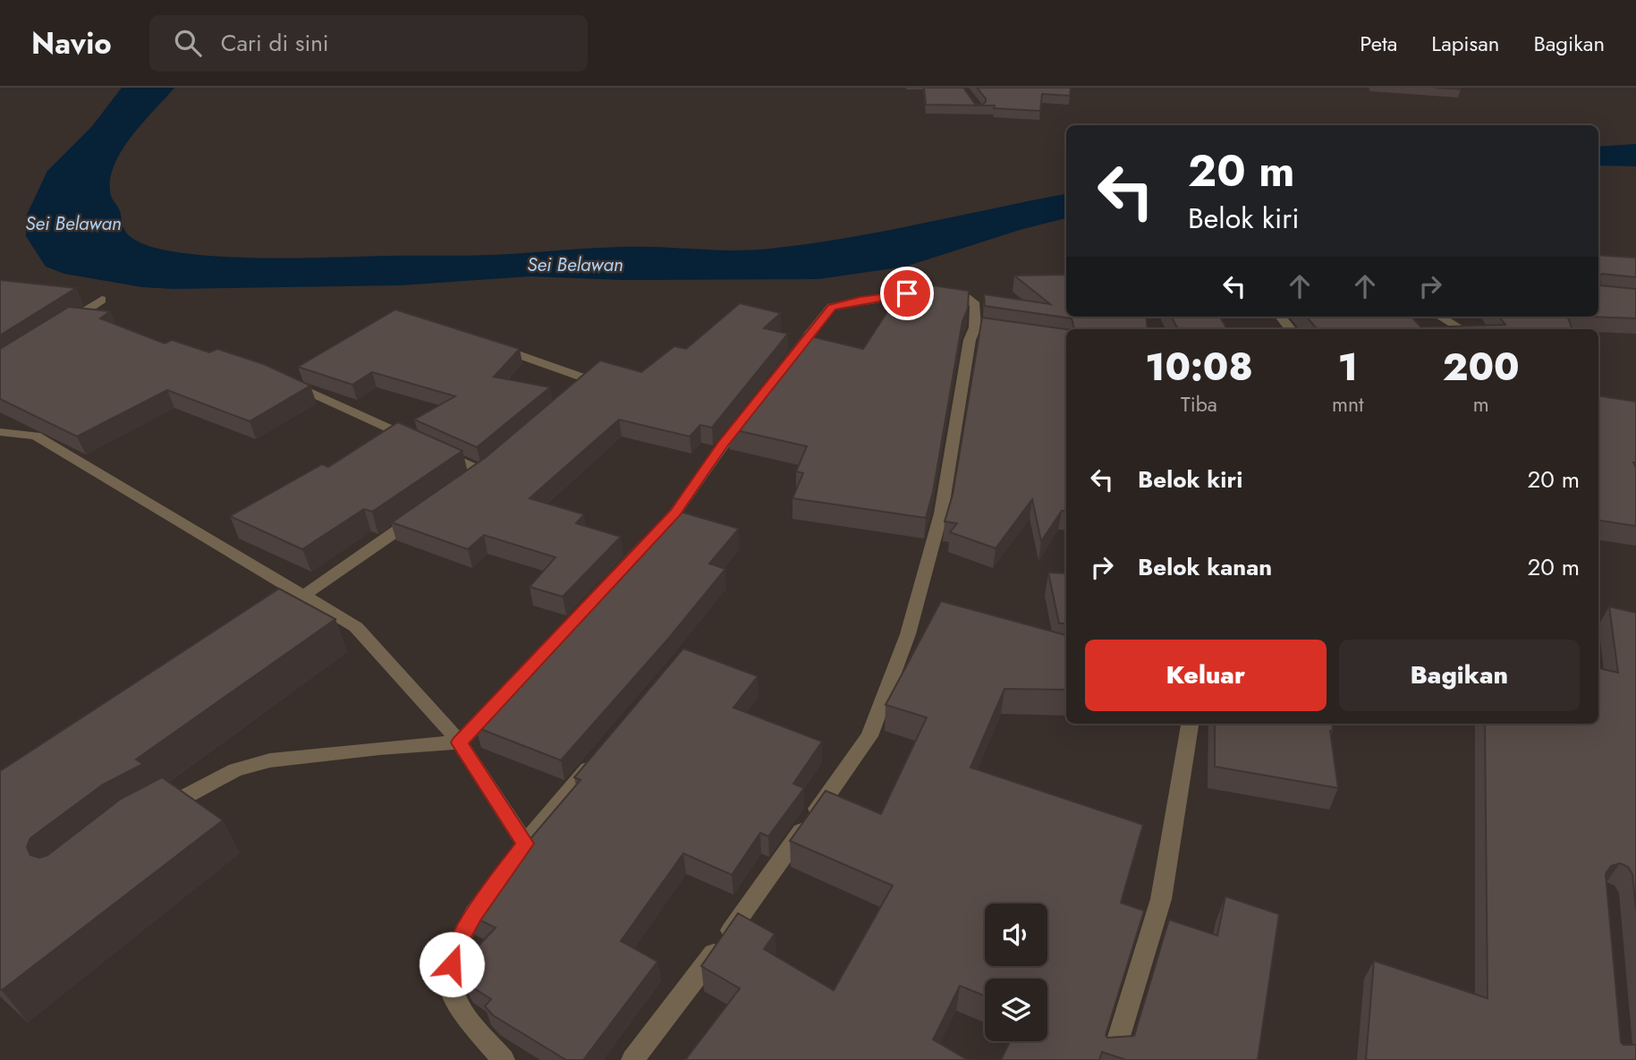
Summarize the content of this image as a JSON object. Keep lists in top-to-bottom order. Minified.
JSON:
{"water":["Sei Belawan"],"page":{"header":"Navio","search":"Cari di sini","nav":["Peta","Lapisan","Bagikan"],"turn":["20 m","Belok kiri"],"eta":["10:08","Tiba","1","mnt","200","m"],"list":[{"name":"Belok kiri","value":"20 m"},{"name":"Belok kanan","value":"20 m"}],"buttons":["Keluar","Bagikan"]}}
